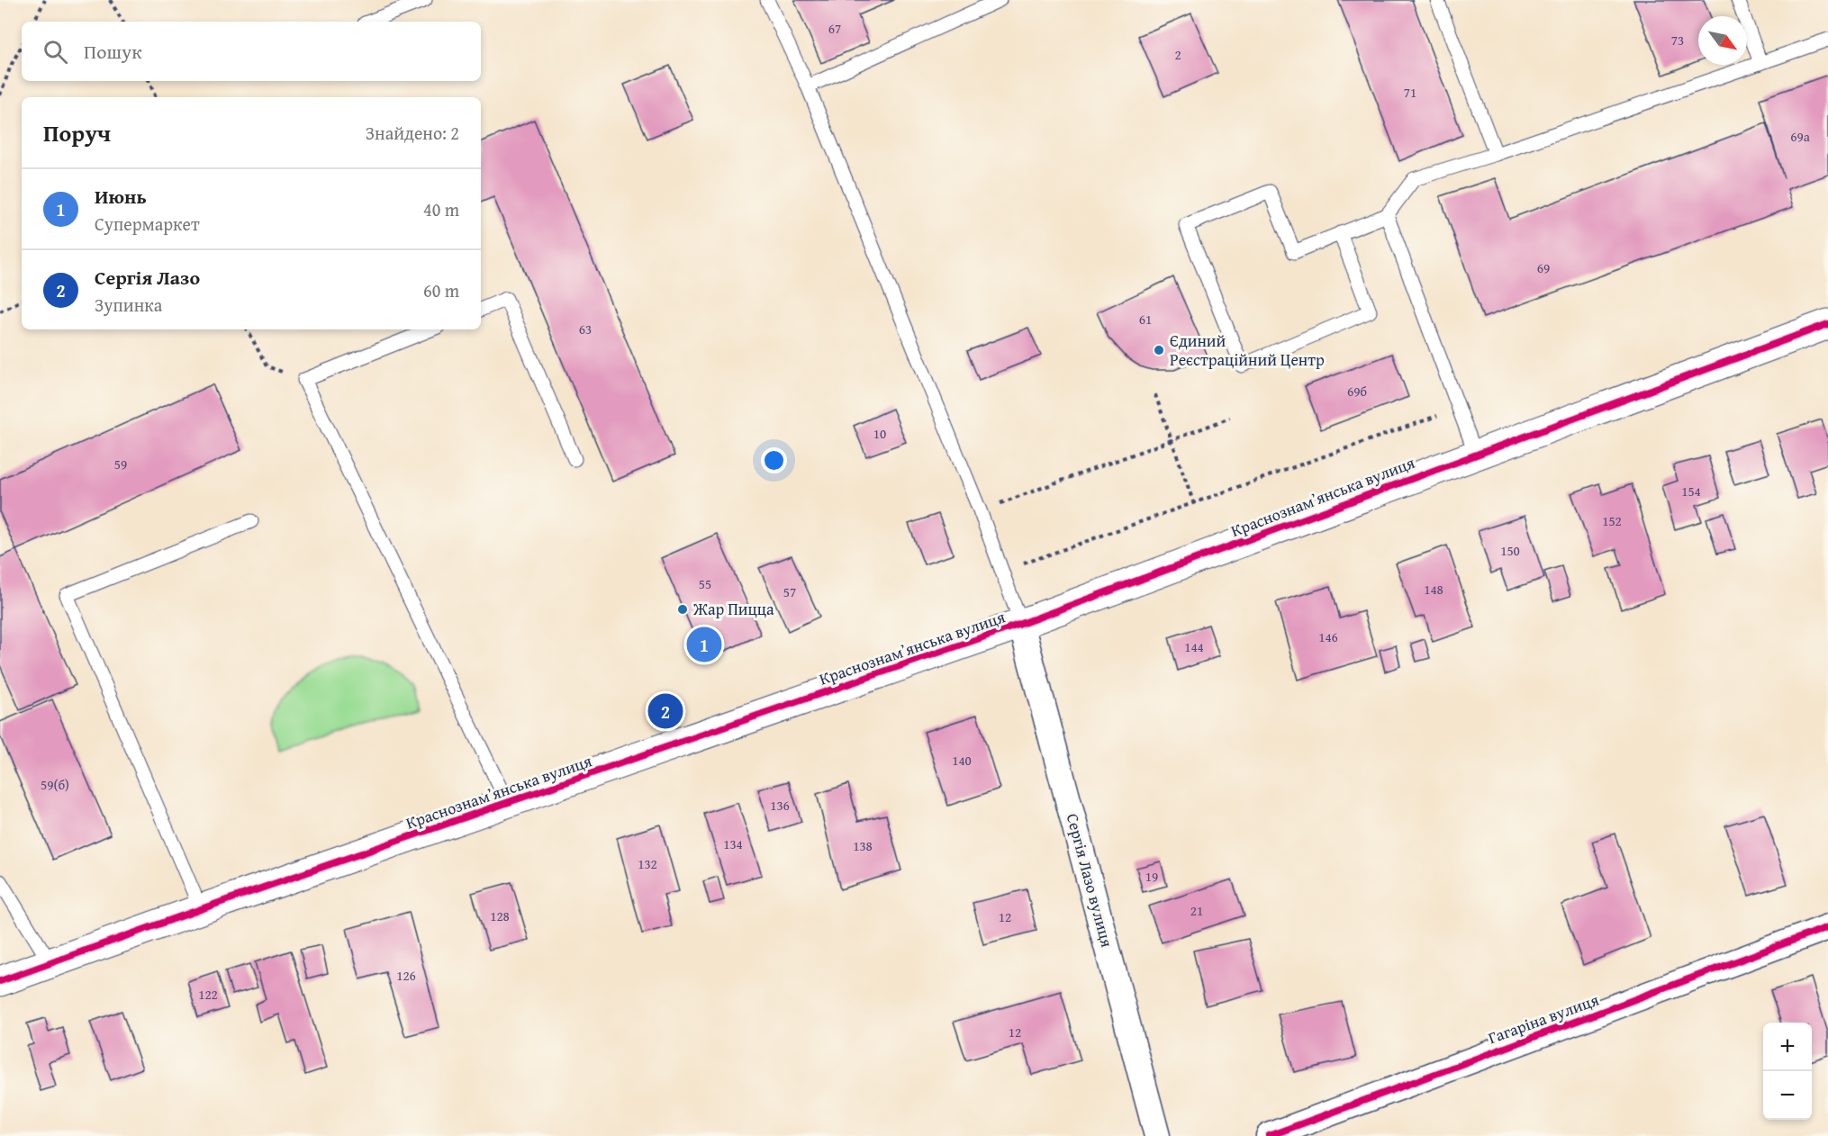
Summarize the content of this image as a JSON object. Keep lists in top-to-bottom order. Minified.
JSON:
{"streets":{"street":["Краснознамʼянська вулиця","Сергія Лазо вулиця","Гагаріна вулиця"]},"crossings":[["Краснознамʼянська вулиця","Сергія Лазо вулиця"]],"places":["Єдиний Реєстраційний Центр","Жар Пицца"],"house_numbers":["67","73","2","71","69а","69","61","63","69б","10","59","154","152","150","55","148","57","146","144","140","59(б)","136","134","138","132","19","21","128","12","126","122","12"],"north":"bottom right","page":{"search":"Пошук","heading":["Поруч","Знайдено: 2"],"list":[{"mark":"1","name":"Июнь","note":"Супермаркет","value":"40 m"},{"mark":"2","name":"Сергія Лазо","note":"Зупинка","value":"60 m"}],"pins":["1","2"],"map_buttons":["+","−"]}}
